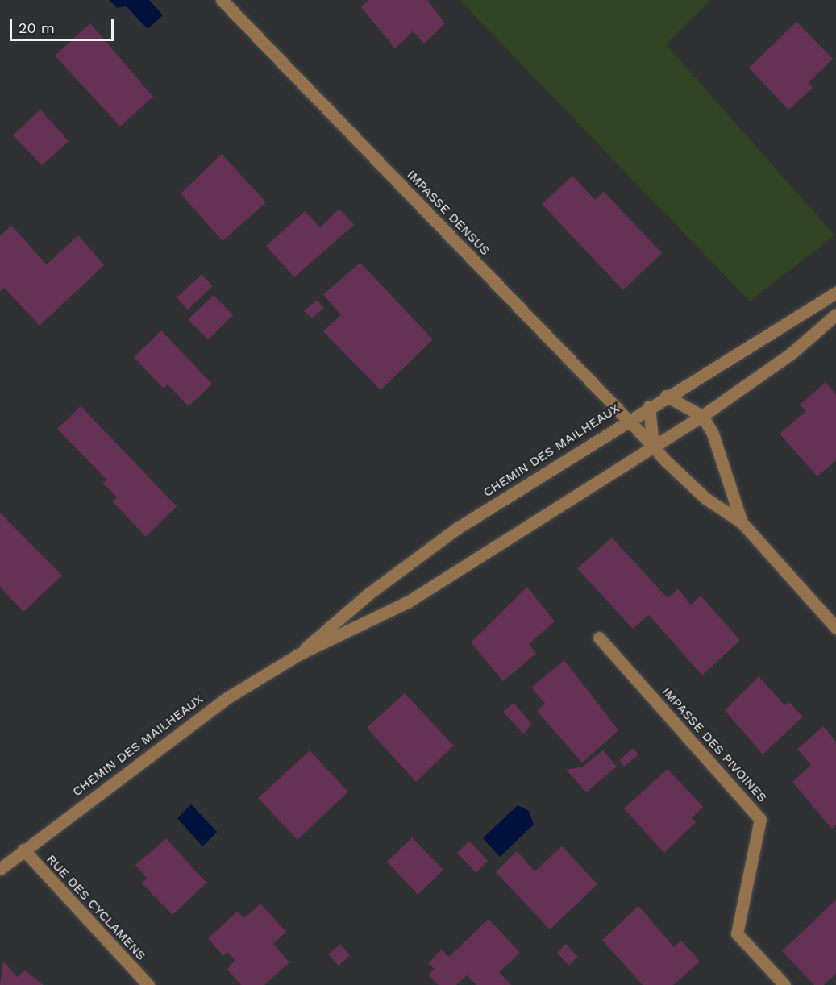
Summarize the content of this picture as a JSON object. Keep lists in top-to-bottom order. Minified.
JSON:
{"streets":{"street":["IMPASSE DENSUS","CHEMIN DES MAILHEAUX","IMPASSE DES PIVOINES","RUE DES CYCLAMENS"]},"crossings":[["IMPASSE DENSUS","CHEMIN DES MAILHEAUX"],["CHEMIN DES MAILHEAUX","RUE DES CYCLAMENS"]],"scale_bar":"20 m"}
